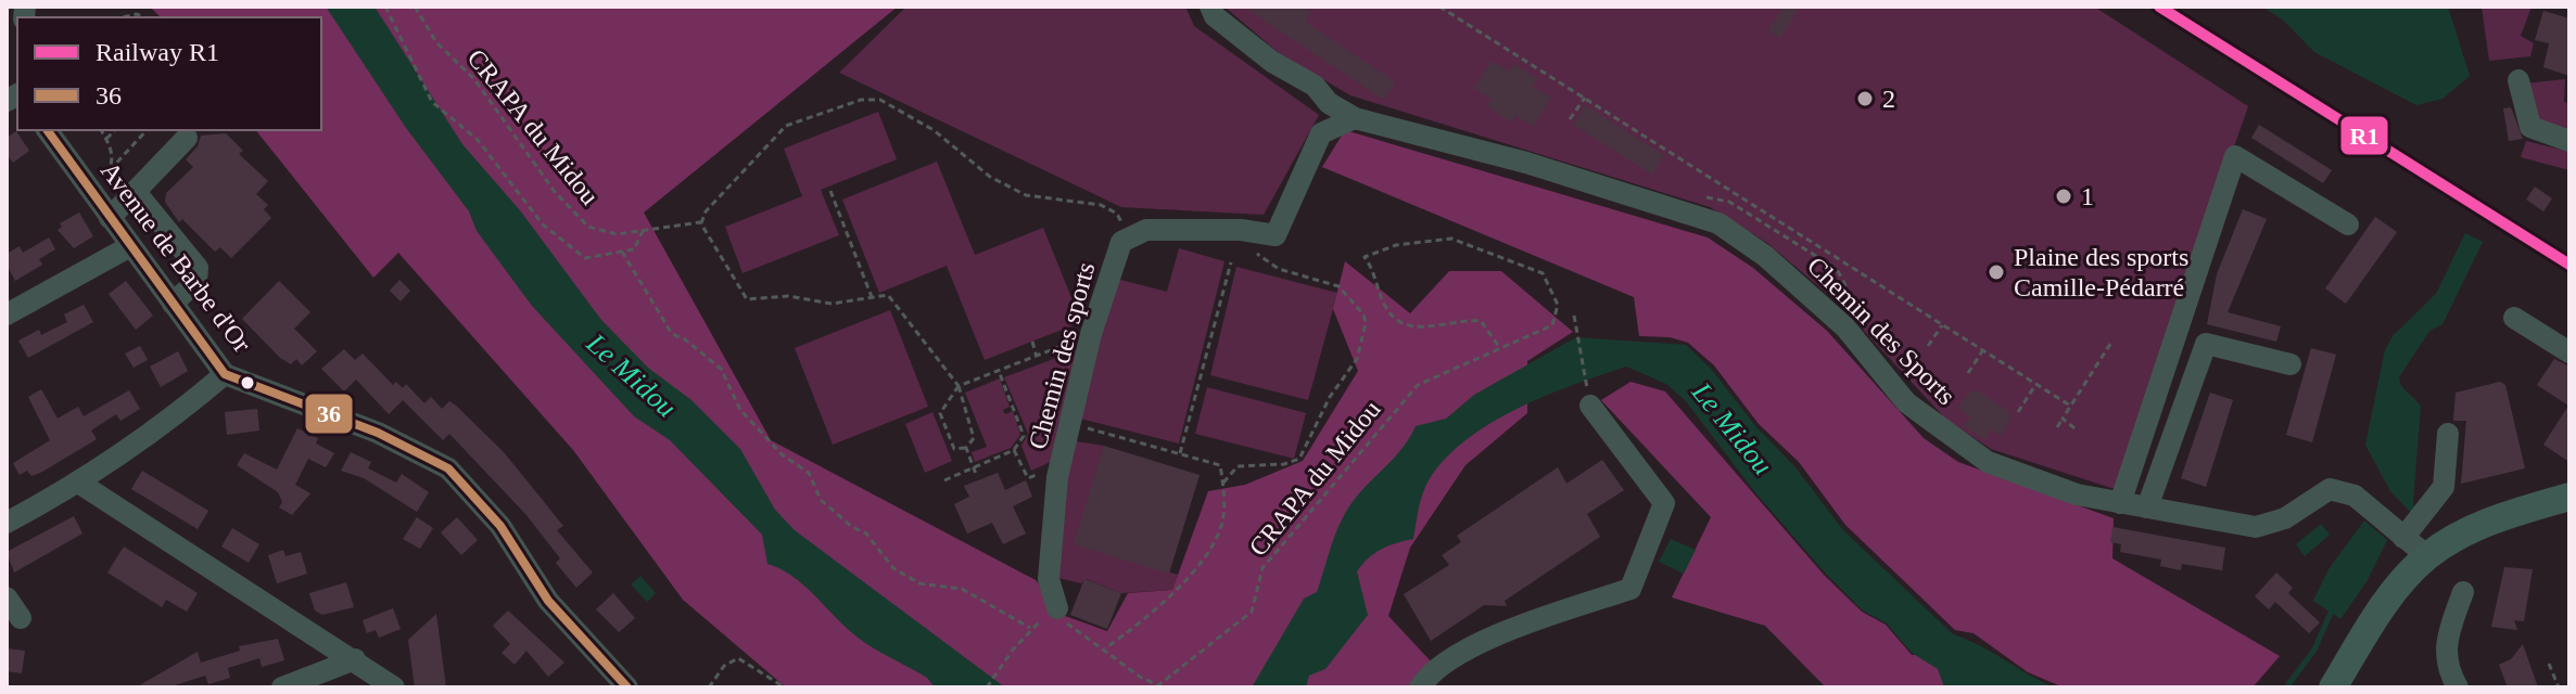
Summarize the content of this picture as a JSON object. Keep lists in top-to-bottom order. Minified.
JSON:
{"streets":{"street":["Avenue de Barbe d'Or","Chemin des Sports","Chemin des sports"],"path":["CRAPA du Midou"]},"crossings":[["CRAPA du Midou","Chemin des sports"]],"water":["Le Midou"],"places":["2","1","Plaine des sports Camille-Pédarré"],"lines":["rail line R1","transit line 36"],"legend":["Railway R1","36"]}
